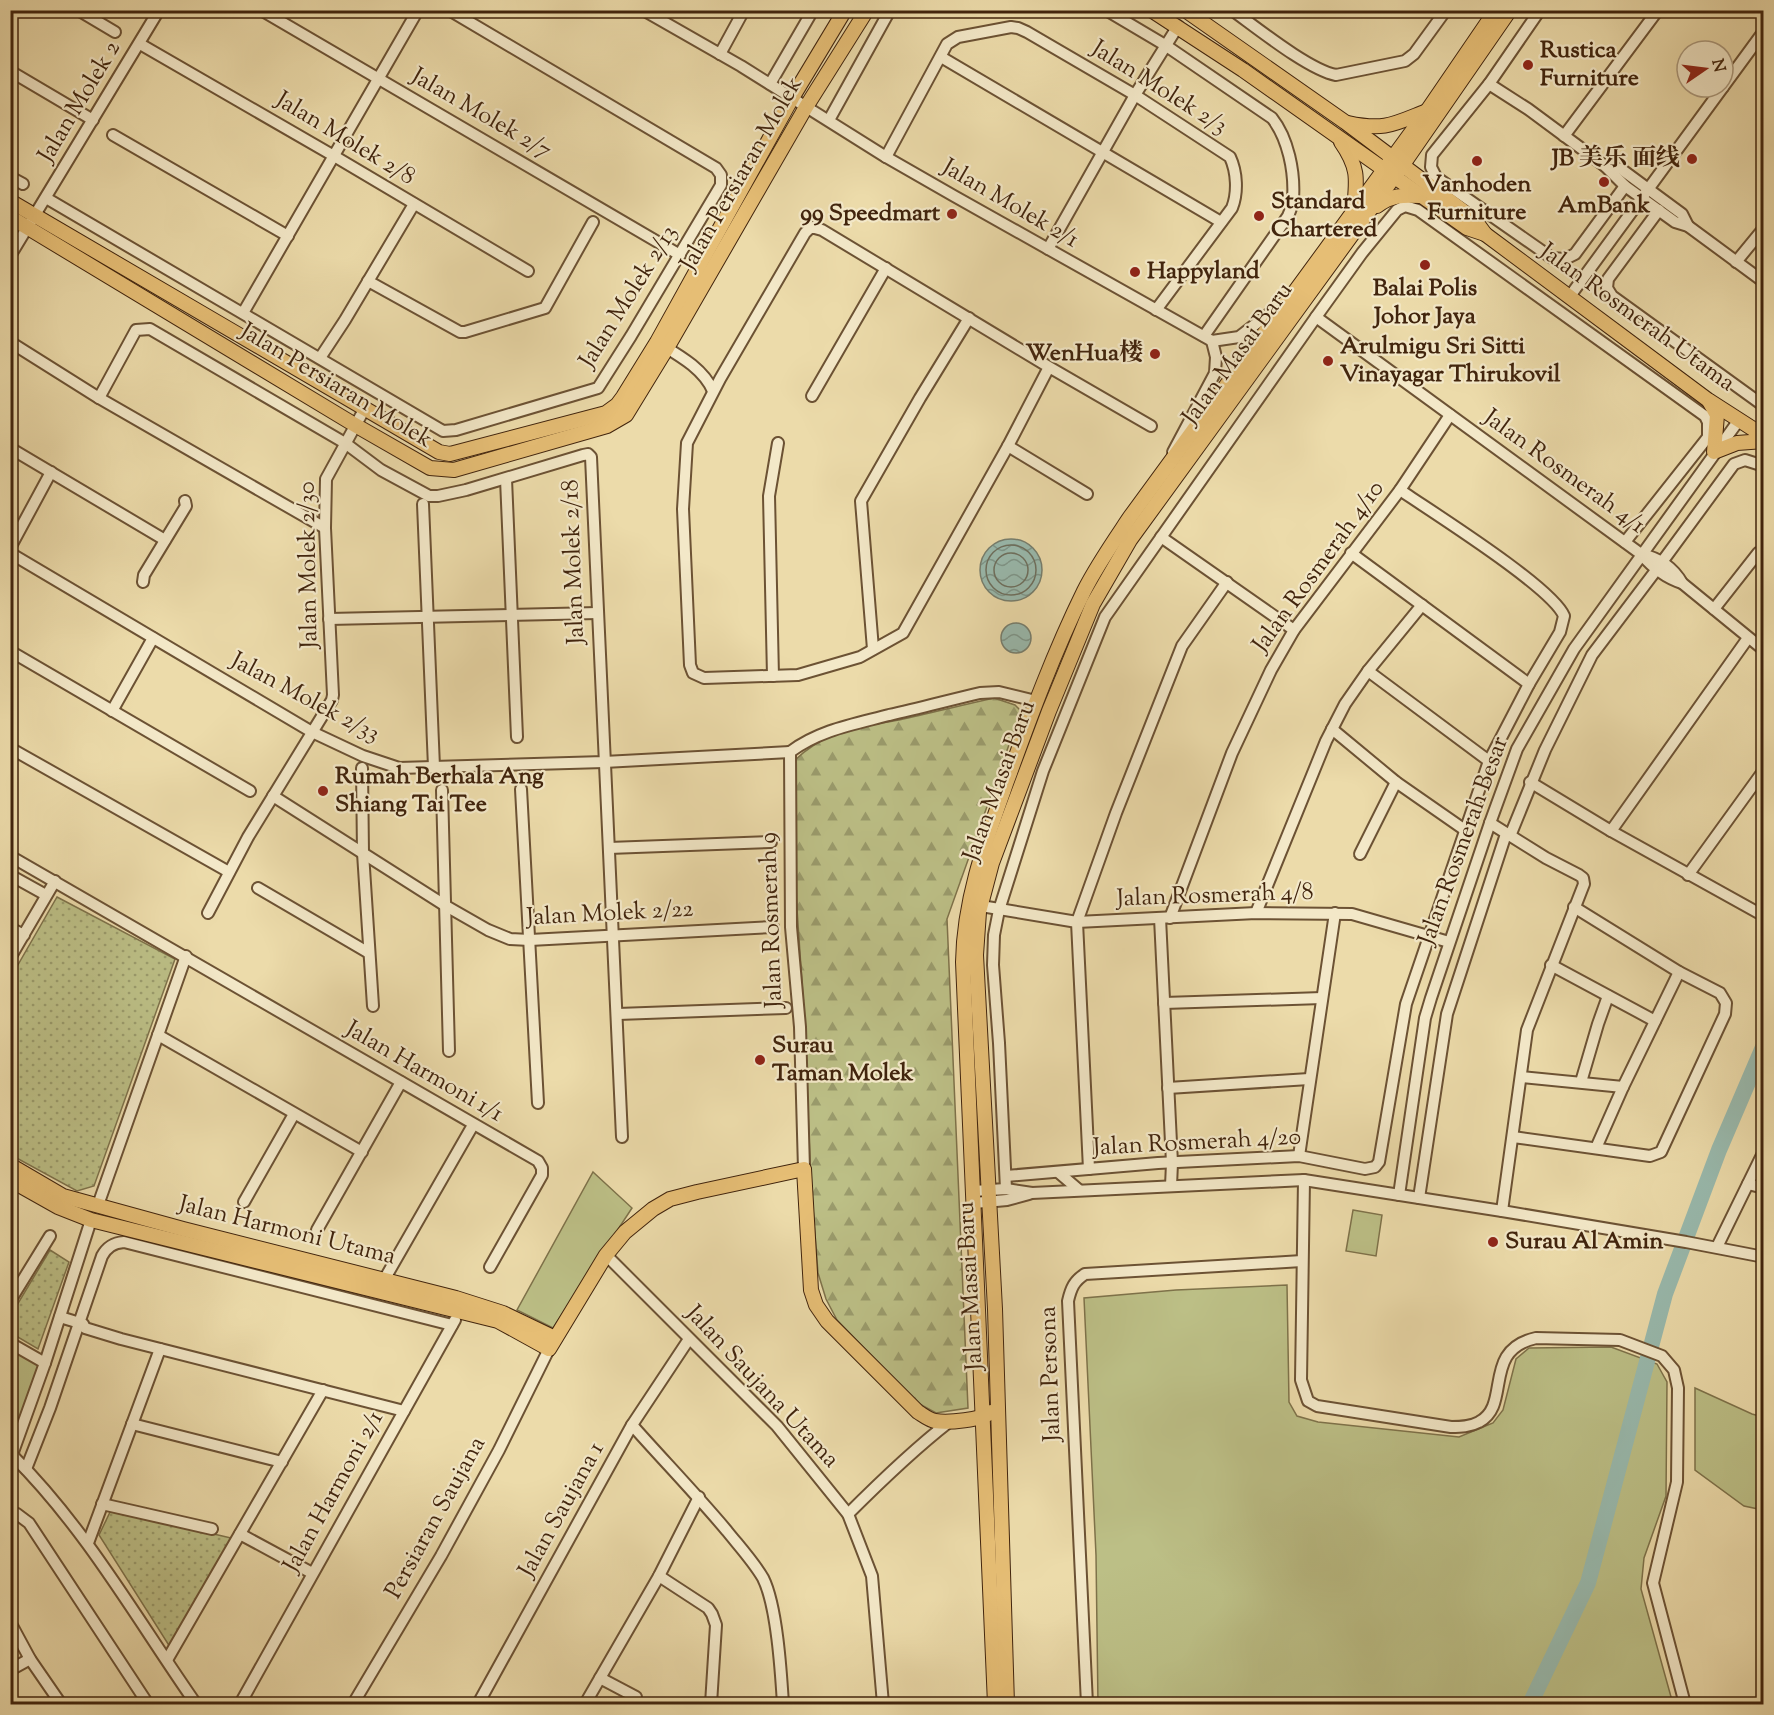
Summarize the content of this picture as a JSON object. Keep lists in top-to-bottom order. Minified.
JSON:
{"streets":{"main road":["Jalan Persiaran Molek","Jalan Rosmerah Utama","Jalan Masai Baru","Jalan Rosmerah 9","Jalan Harmoni Utama"],"street":["Jalan Molek 2/3","Jalan Molek 2","Jalan Molek 2/7","Jalan Molek 2/8","Jalan Molek 2/1","Jalan Molek 2/13","Jalan Rosmerah 4/1","Jalan Molek 2/18","Jalan Molek 2/30","Jalan Rosmerah 4/10","Jalan Molek 2/33","Jalan Rosmerah Besar","Jalan Rosmerah 4/8","Jalan Molek 2/22","Jalan Harmoni 1/1","Jalan Rosmerah 4/20","Jalan Persona","Jalan Saujana Utama","Jalan Harmoni 2/1","Jalan Saujana 1","Persiaran Saujana"]},"crossings":[["Jalan Molek 2/3","Jalan Molek 2/1"],["Jalan Molek 2","Jalan Molek 2/8"],["Jalan Molek 2","Jalan Persiaran Molek"],["Jalan Molek 2","Jalan Molek 2/13"],["Jalan Molek 2/7","Jalan Molek 2/13"],["Jalan Persiaran Molek","Jalan Molek 2/1"],["Jalan Persiaran Molek","Jalan Molek 2/30"],["Jalan Rosmerah Utama","Jalan Masai Baru"],["Jalan Rosmerah Utama","Jalan Rosmerah Besar"],["Jalan Masai Baru","Jalan Rosmerah 4/8"],["Jalan Masai Baru","Jalan Rosmerah 9"],["Jalan Rosmerah 4/1","Jalan Rosmerah 4/10"],["Jalan Rosmerah 4/1","Jalan Rosmerah Besar"],["Jalan Molek 2/18","Jalan Molek 2/30"],["Jalan Molek 2/18","Jalan Molek 2/33"],["Jalan Molek 2/18","Jalan Molek 2/22"],["Jalan Molek 2/30","Jalan Molek 2/33"],["Jalan Molek 2/30","Jalan Molek 2/22"],["Jalan Rosmerah 4/10","Jalan Rosmerah 4/8"],["Jalan Molek 2/33","Jalan Rosmerah 9"],["Jalan Rosmerah Besar","Jalan Rosmerah 4/8"],["Jalan Rosmerah 4/8","Jalan Rosmerah 4/20"],["Jalan Harmoni Utama","Jalan Harmoni 2/1"],["Jalan Harmoni Utama","Persiaran Saujana"],["Jalan Saujana Utama","Jalan Saujana 1"]],"places":["Rustica Furniture","JB 美乐 面线","Vanhoden Furniture","AmBank","99 Speedmart","Standard Chartered","Balai Polis Johor Jaya","Happyland","WenHua楼","Arulmigu Sri Sitti Vinayagar Thirukovil","Rumah Berhala Ang Shiang Tai Tee","Surau Taman Molek","Surau Al Amin"],"north":"right"}
